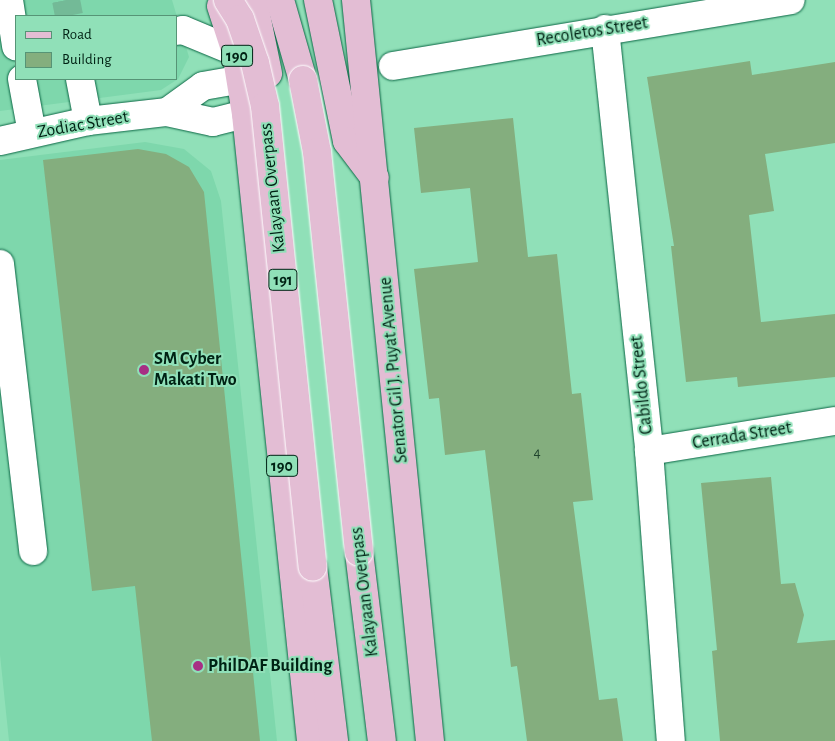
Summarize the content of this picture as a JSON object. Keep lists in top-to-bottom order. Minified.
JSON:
{"streets":{"main road":["190","Kalayaan Overpass","191","Senator Gil J. Puyat Avenue"],"street":["Recoletos Street","Zodiac Street","Cabildo Street","Cerrada Street"]},"crossings":[["Recoletos Street","Cabildo Street"],["190","Zodiac Street"],["Cabildo Street","Cerrada Street"]],"places":["SM Cyber Makati Two","PhilDAF Building"],"house_numbers":["4"],"legend":["Road","Building"]}
